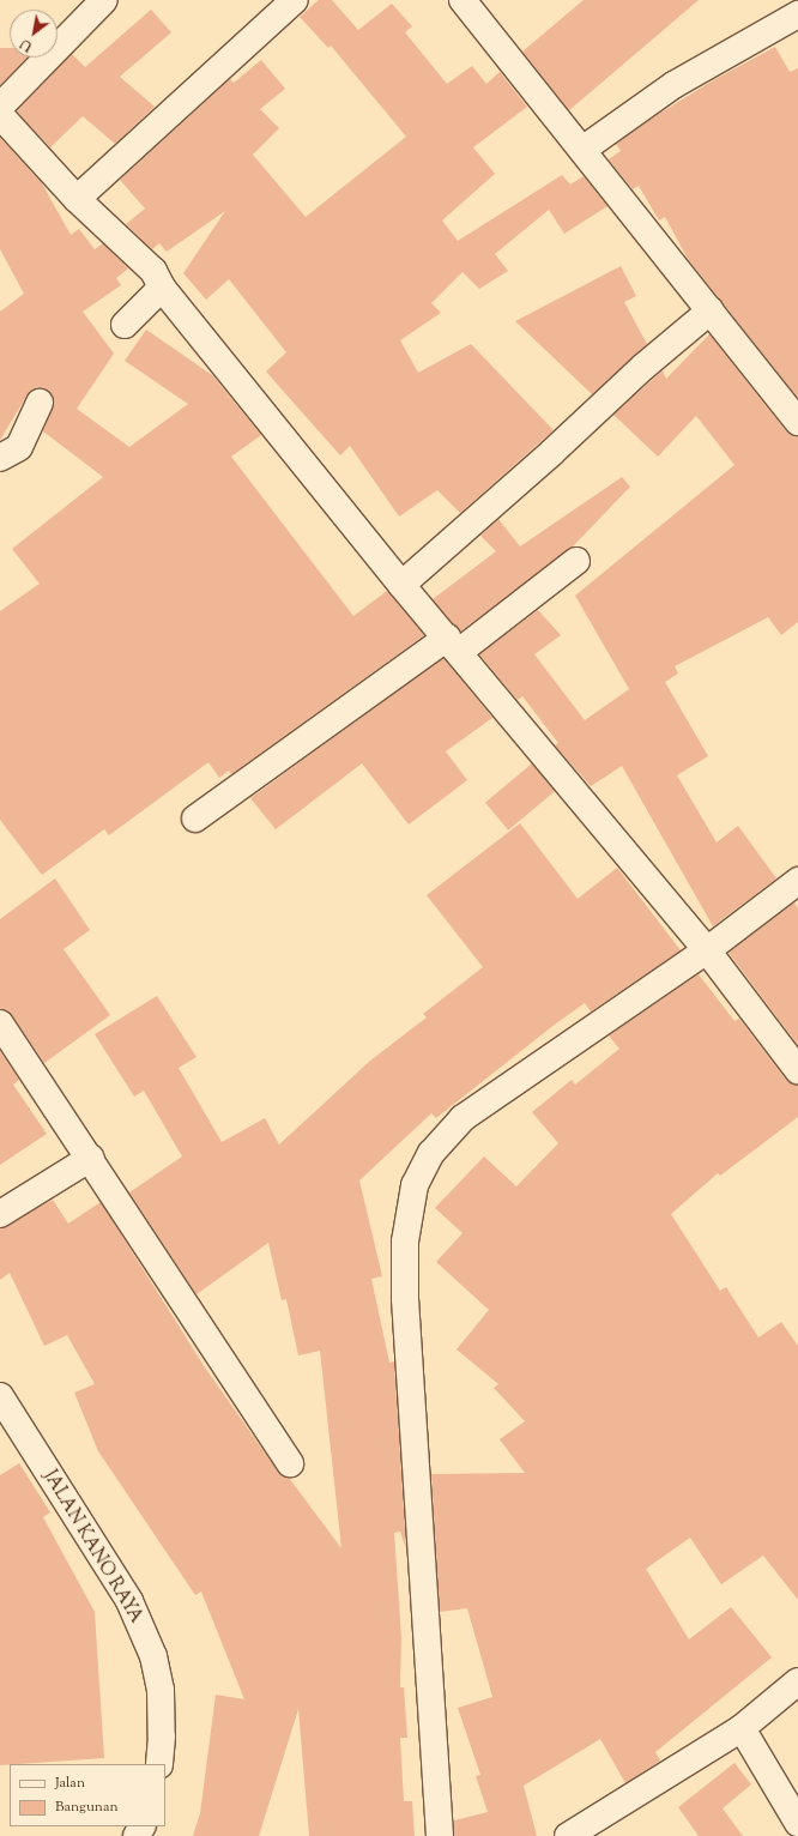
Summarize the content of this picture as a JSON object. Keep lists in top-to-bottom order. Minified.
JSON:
{"streets":{"street":["JALAN KANO RAYA"]},"legend":["Jalan","Bangunan"],"north":"bottom left"}
